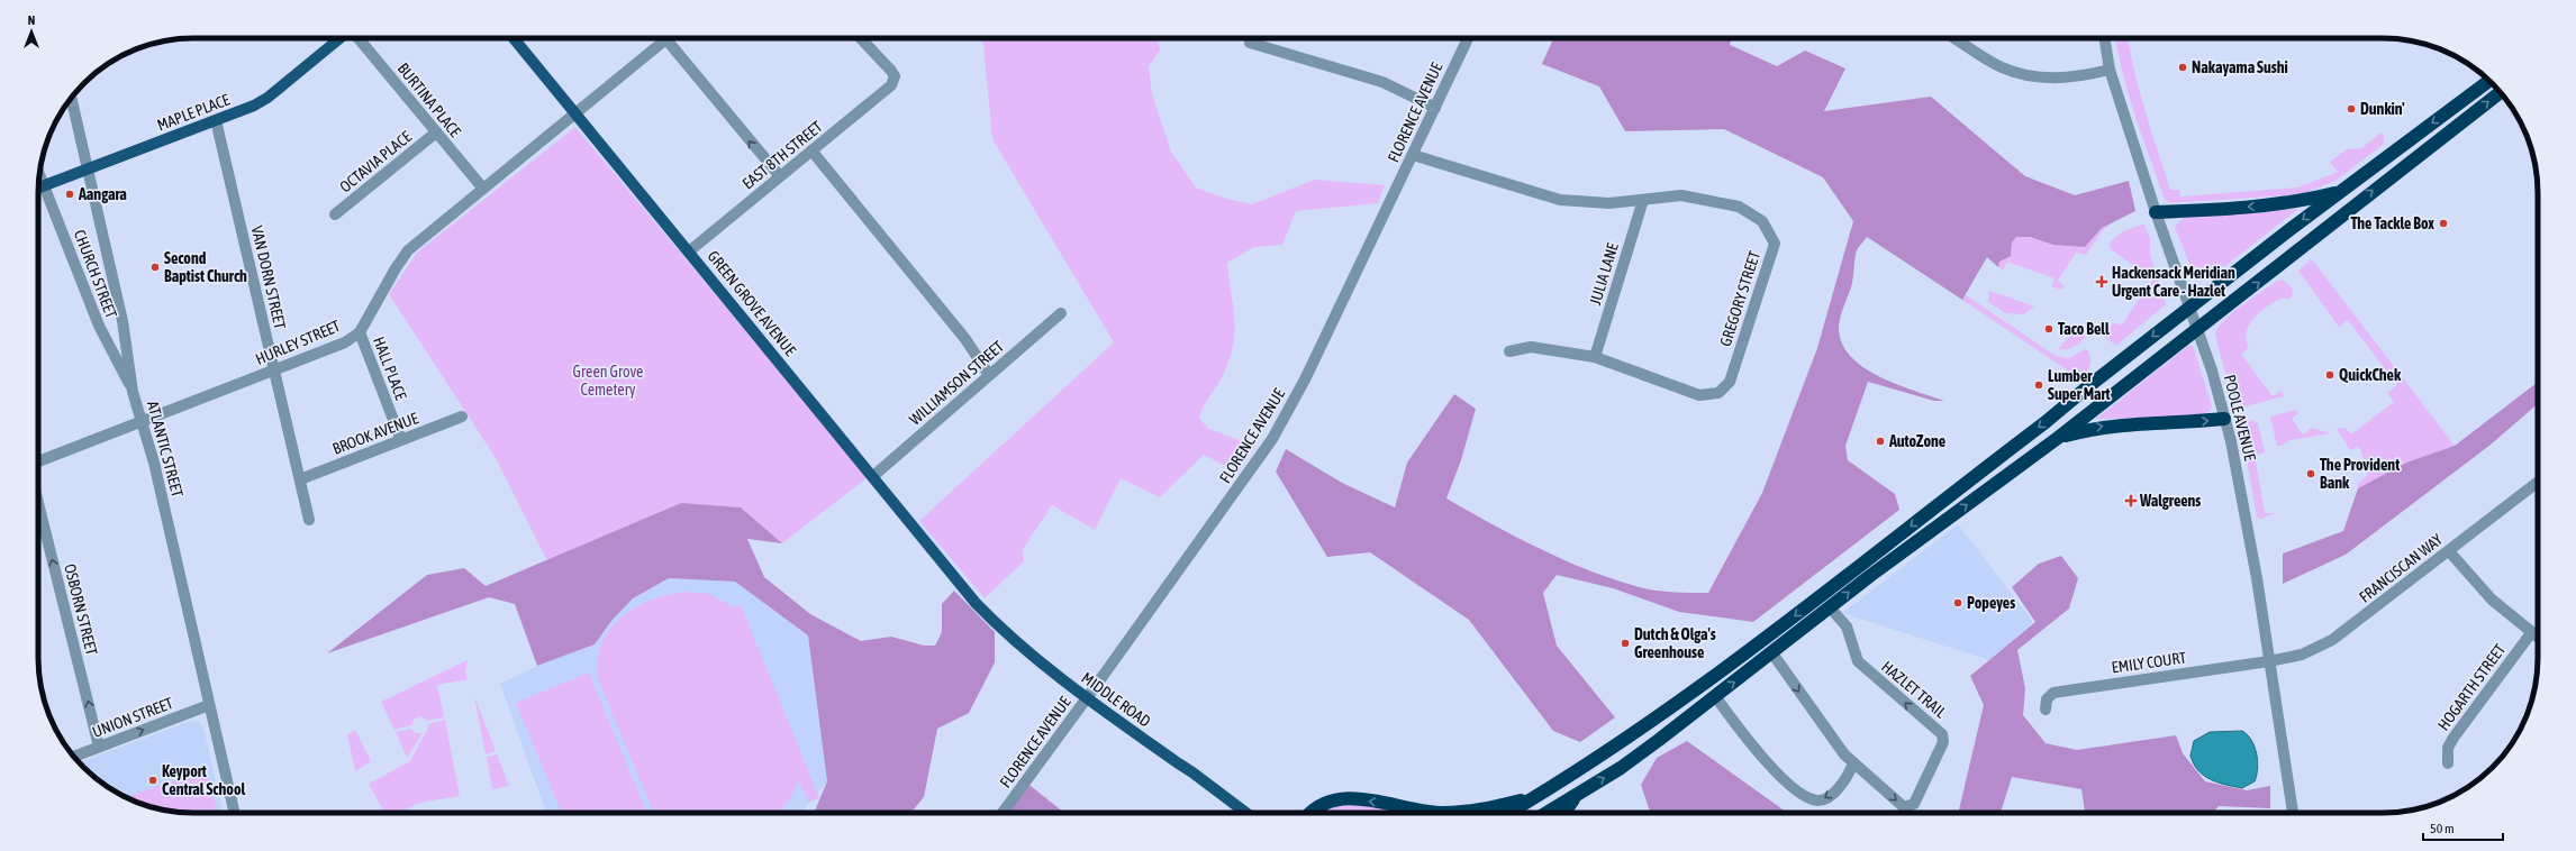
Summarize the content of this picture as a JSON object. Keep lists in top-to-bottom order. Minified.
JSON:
{"streets":{"main road":["MAPLE PLACE","GREEN GROVE AVENUE","MIDDLE ROAD"],"street":["BURTINA PLACE","FLORENCE AVENUE","EAST 8TH STREET","OCTAVIA PLACE","CHURCH STREET","JULIA LANE","VAN DORN STREET","GREGORY STREET","HURLEY STREET","HALL PLACE","WILLIAMSON STREET","POOLE AVENUE","BROOK AVENUE","ATLANTIC STREET","FRANCISCAN WAY","OSBORN STREET","EMILY COURT","HOGARTH STREET","HAZLET TRAIL","UNION STREET"]},"crossings":[["BURTINA PLACE","OCTAVIA PLACE"],["BURTINA PLACE","HURLEY STREET"],["MAPLE PLACE","CHURCH STREET"],["MAPLE PLACE","VAN DORN STREET"],["MAPLE PLACE","ATLANTIC STREET"],["FLORENCE AVENUE","GREGORY STREET"],["FLORENCE AVENUE","MIDDLE ROAD"],["EAST 8TH STREET","GREEN GROVE AVENUE"],["CHURCH STREET","ATLANTIC STREET"],["JULIA LANE","GREGORY STREET"],["VAN DORN STREET","HURLEY STREET"],["VAN DORN STREET","BROOK AVENUE"],["GREEN GROVE AVENUE","HURLEY STREET"],["GREEN GROVE AVENUE","WILLIAMSON STREET"],["GREEN GROVE AVENUE","MIDDLE ROAD"],["HURLEY STREET","HALL PLACE"],["HURLEY STREET","ATLANTIC STREET"],["HALL PLACE","BROOK AVENUE"],["POOLE AVENUE","FRANCISCAN WAY"],["POOLE AVENUE","EMILY COURT"],["ATLANTIC STREET","UNION STREET"],["FRANCISCAN WAY","EMILY COURT"],["OSBORN STREET","UNION STREET"]],"one_way":["OSBORN STREET","UNION STREET"],"parks":["Green Grove Cemetery"],"places":{"other":["Nakayama Sushi","Dunkin'","Aangara","The Tackle Box","Second Baptist Church","Taco Bell","QuickChek","Lumber Super Mart","AutoZone","The Provident Bank","Popeyes","Dutch & Olga's Greenhouse","Keyport Central School"],"health":["Hackensack Meridian Urgent Care - Hazlet","Walgreens"]},"scale_bar":"50 m","north":"top"}
